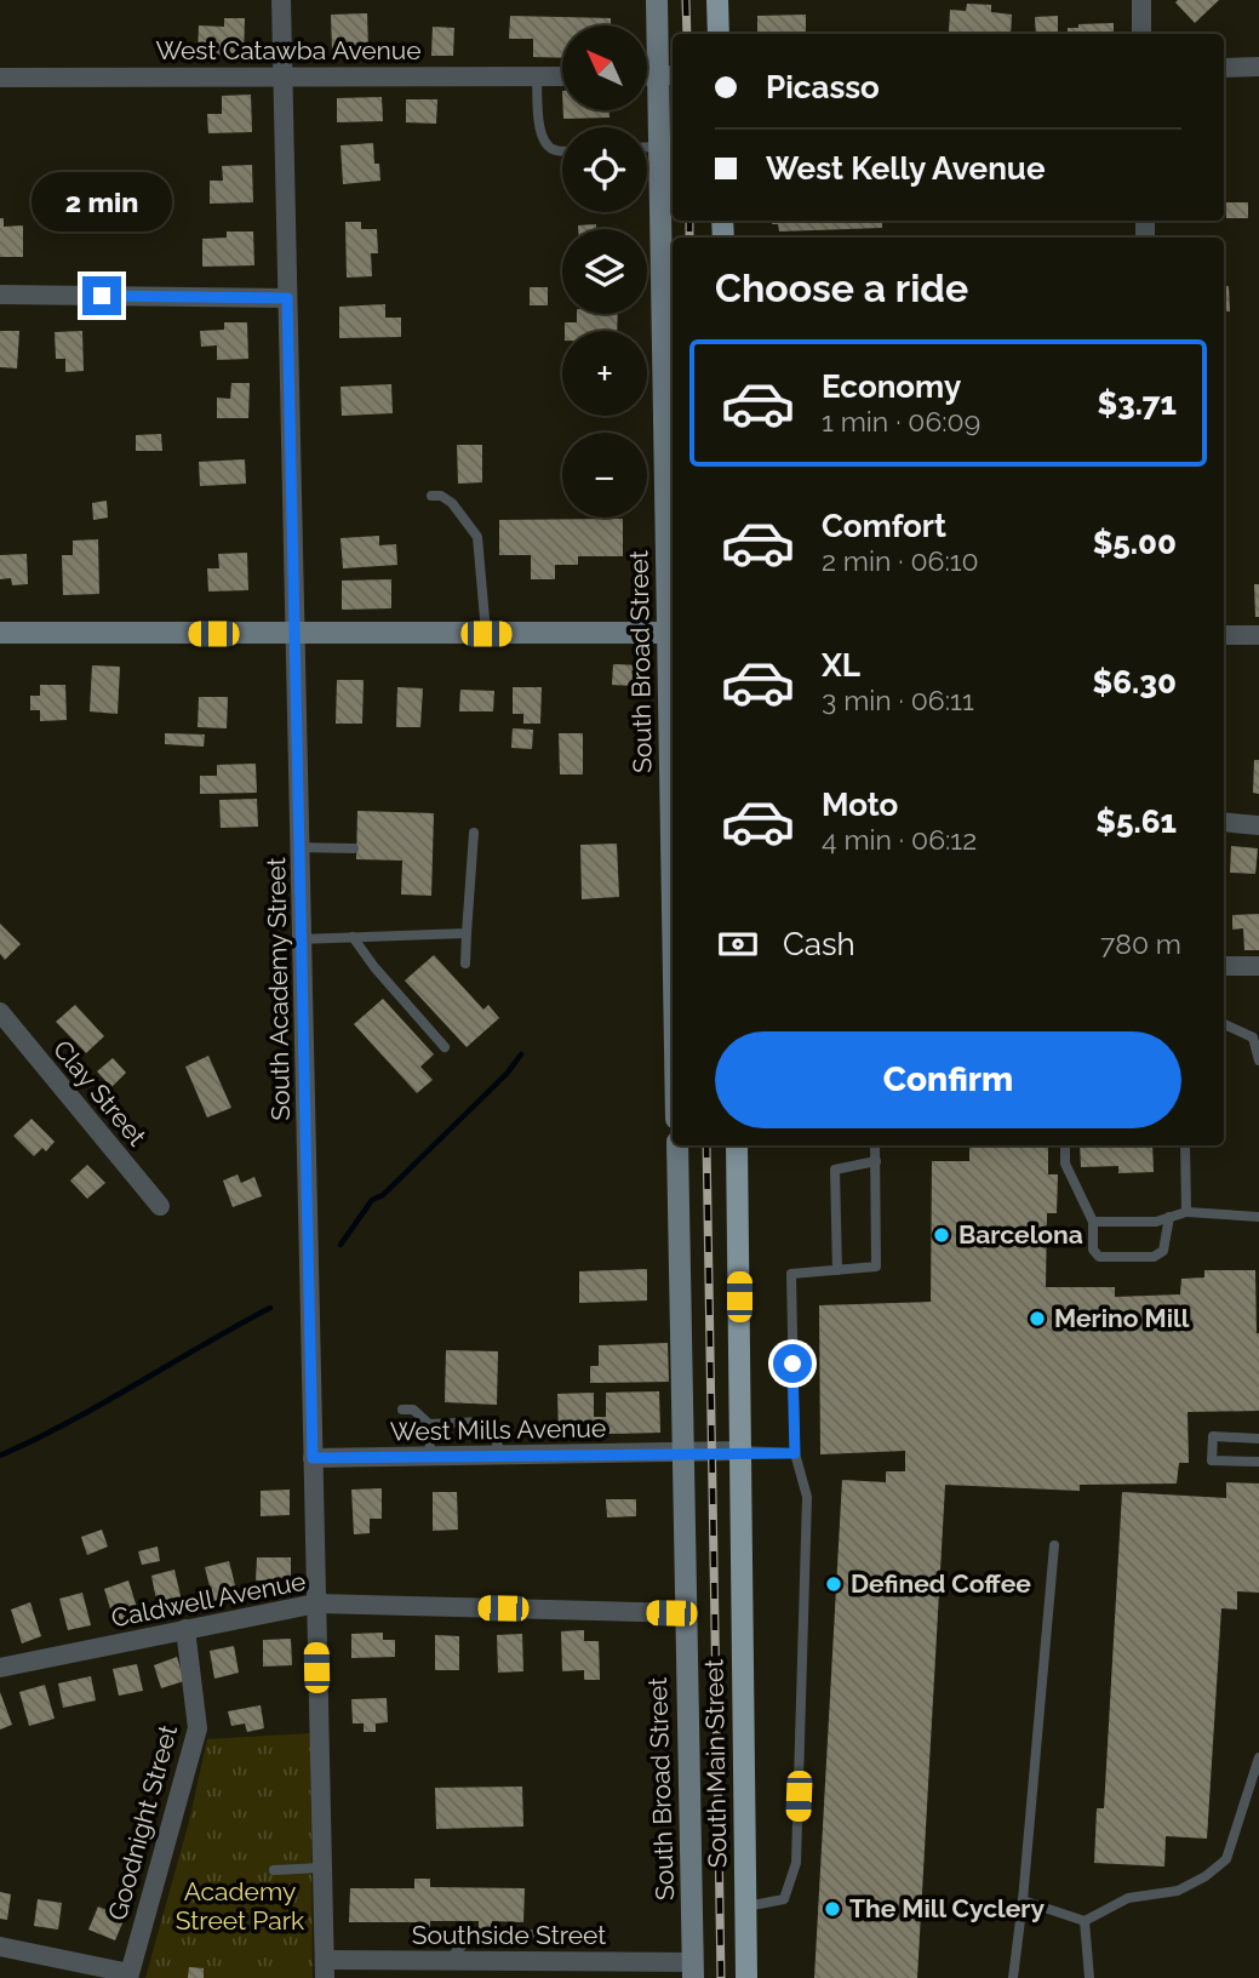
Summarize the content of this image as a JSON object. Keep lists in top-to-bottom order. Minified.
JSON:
{"streets":{"main road":["South Main Street"],"street":["West Catawba Avenue","South Broad Street","South Academy Street","Clay Street","West Mills Avenue","Caldwell Avenue","Goodnight Street","Southside Street"]},"crossings":[["West Catawba Avenue","South Academy Street"],["South Broad Street","West Mills Avenue"],["South Broad Street","Caldwell Avenue"],["South Broad Street","Southside Street"],["South Academy Street","West Mills Avenue"],["South Academy Street","Caldwell Avenue"],["South Academy Street","Southside Street"],["West Mills Avenue","South Main Street"],["Caldwell Avenue","Goodnight Street"]],"parks":["Academy Street Park"],"places":["Barcelona","Merino Mill","Defined Coffee","The Mill Cyclery"],"north":"top left","page":{"map_buttons":["+","−"],"banner":["Picasso","West Kelly Avenue"],"bubble":"2 min","heading":"Choose a ride","list":[{"name":"Economy","note":"1 min · 06:09","value":"$3.71"},{"name":"Comfort","note":"2 min · 06:10","value":"$5.00"},{"name":"XL","note":"3 min · 06:11","value":"$6.30"},{"name":"Moto","note":"4 min · 06:12","value":"$5.61"}],"pay":["Cash","780 m"],"buttons":"Confirm"}}
